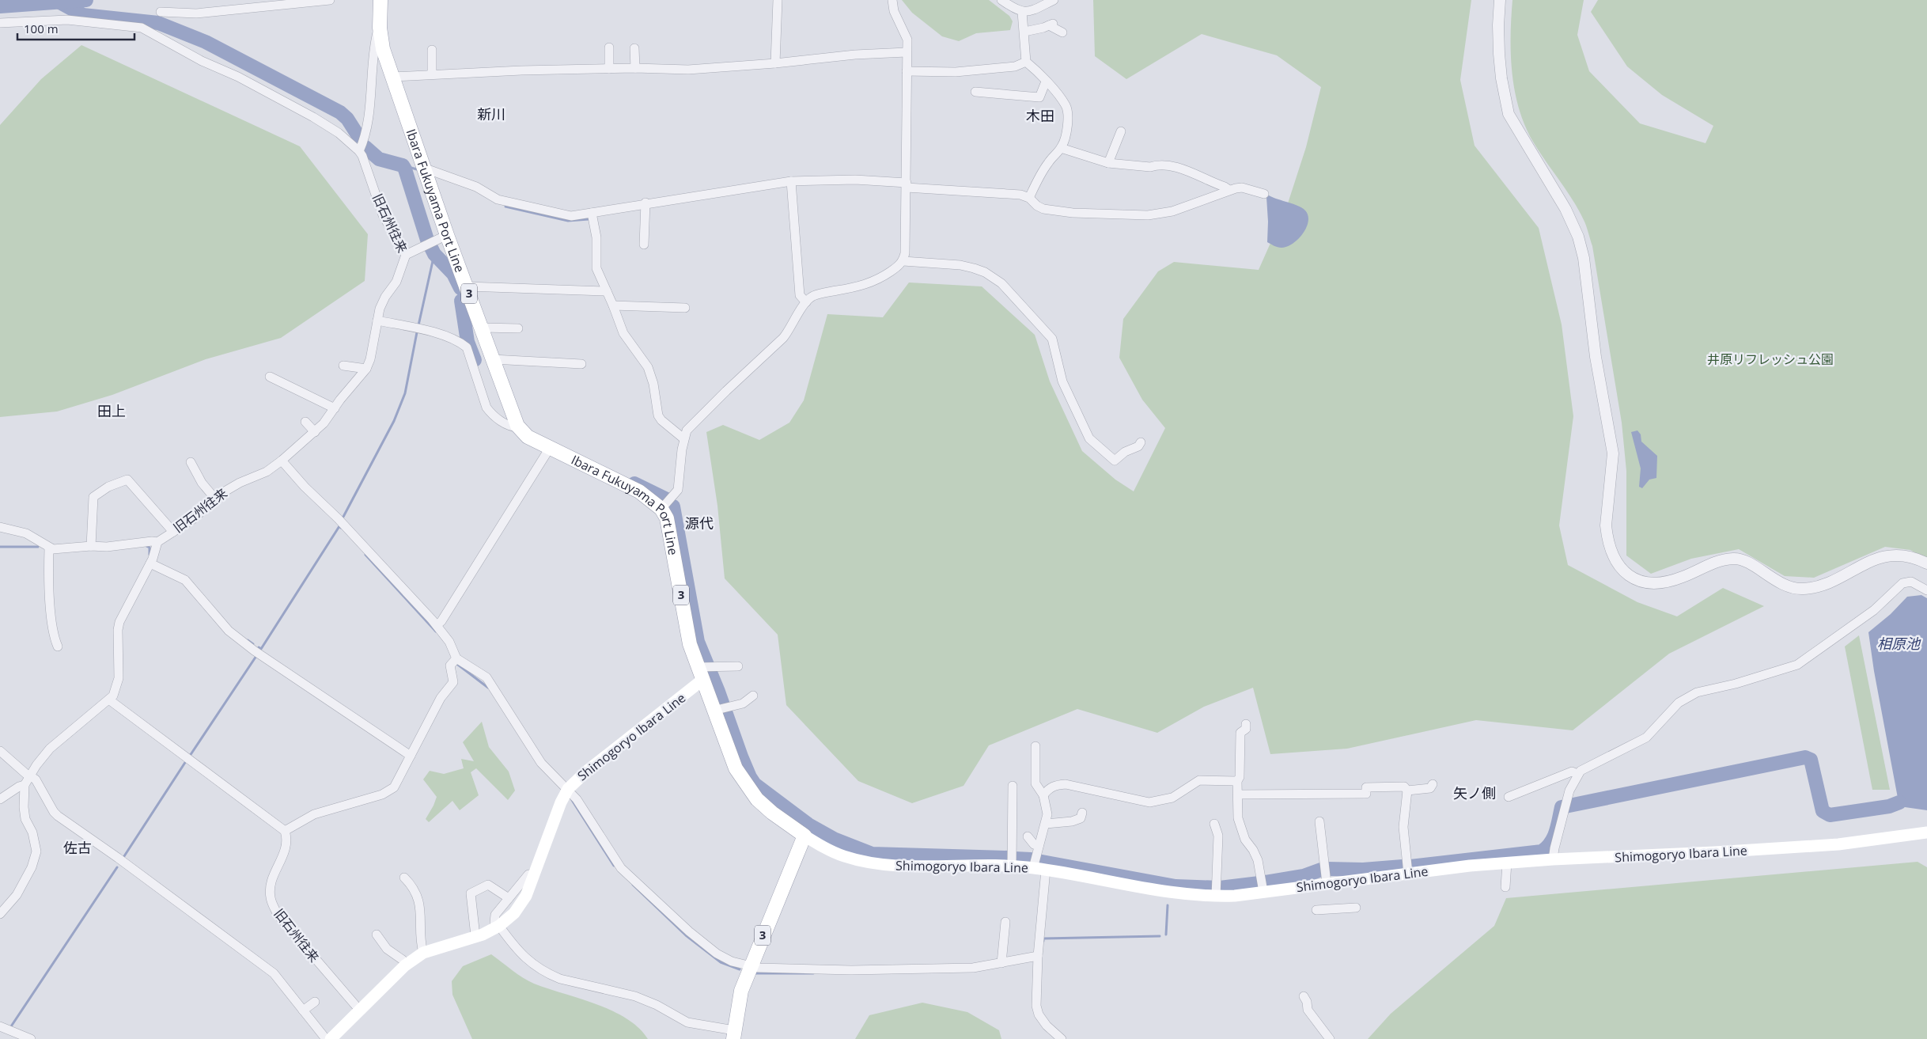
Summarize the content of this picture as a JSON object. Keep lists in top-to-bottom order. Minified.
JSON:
{"streets":{"main road":["Ibara Fukuyama Port Line","3","Shimogoryo Ibara Line"],"street":["旧石州往来"]},"crossings":[["Ibara Fukuyama Port Line","3"],["Ibara Fukuyama Port Line","Shimogoryo Ibara Line"],["旧石州往来","Shimogoryo Ibara Line"],["3","Shimogoryo Ibara Line"]],"districts":["新川","木田","田上","源代","矢ノ側","佐古"],"water":["相原池"],"parks":["井原リフレッシュ公園"],"scale_bar":"100 m"}
